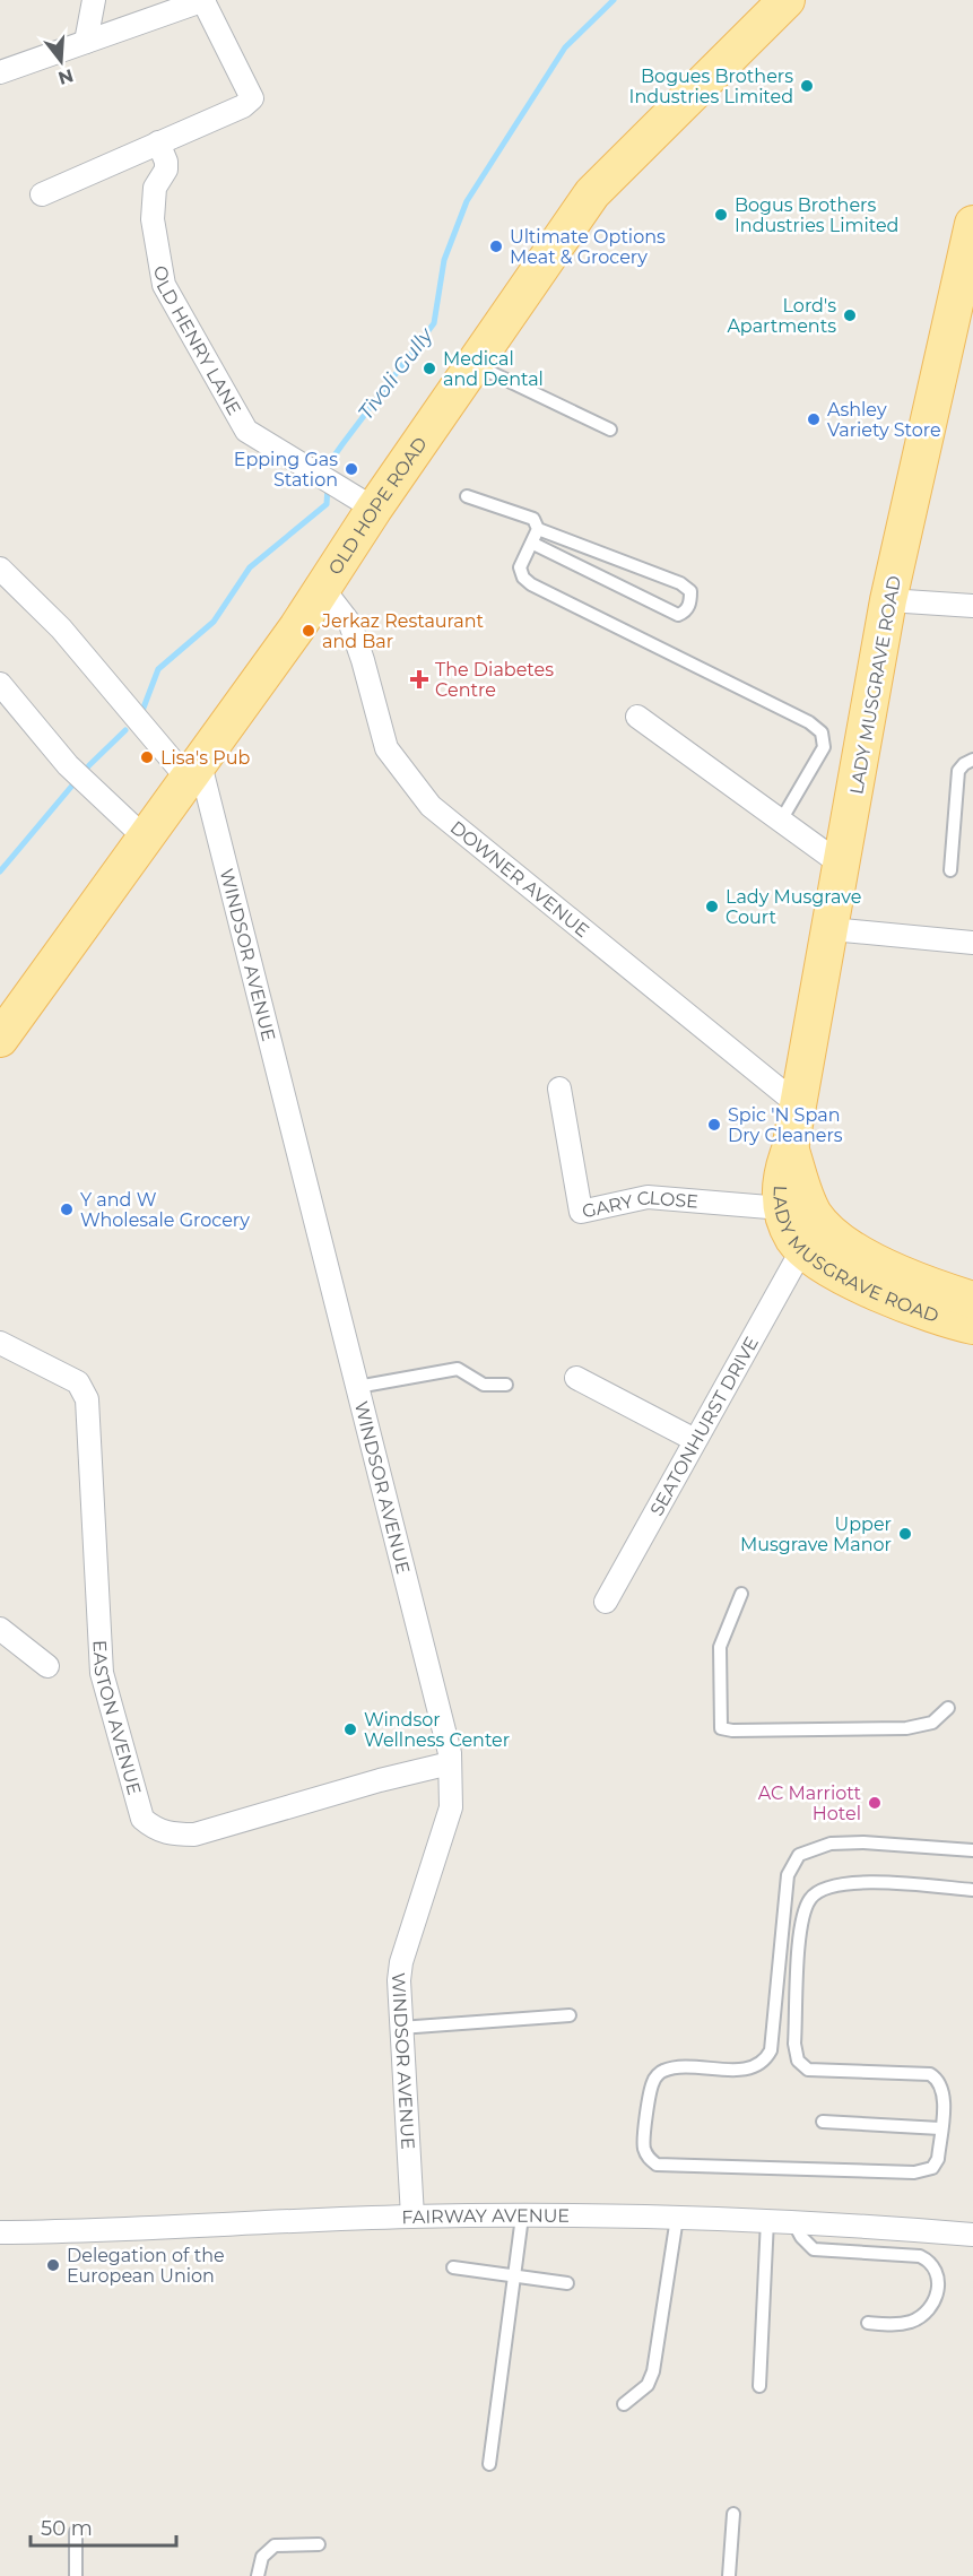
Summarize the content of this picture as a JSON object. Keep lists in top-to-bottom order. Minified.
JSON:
{"streets":{"main road":["OLD HOPE ROAD","LADY MUSGRAVE ROAD"],"street":["OLD HENRY LANE","DOWNER AVENUE","WINDSOR AVENUE","GARY CLOSE","SEATONHURST DRIVE","EASTON AVENUE","FAIRWAY AVENUE"]},"crossings":[["OLD HENRY LANE","OLD HOPE ROAD"],["OLD HOPE ROAD","DOWNER AVENUE"],["OLD HOPE ROAD","WINDSOR AVENUE"],["LADY MUSGRAVE ROAD","DOWNER AVENUE"],["LADY MUSGRAVE ROAD","GARY CLOSE"],["LADY MUSGRAVE ROAD","SEATONHURST DRIVE"],["WINDSOR AVENUE","EASTON AVENUE"],["WINDSOR AVENUE","FAIRWAY AVENUE"]],"water":["Tivoli Gully"],"places":{"other":["Bogues Brothers Industries Limited","Bogus Brothers Industries Limited","Ultimate Options Meat & Grocery","Lord's Apartments","Medical and Dental","Ashley Variety Store","Epping Gas Station","Jerkaz Restaurant and Bar","Lisa's Pub","Lady Musgrave Court","Spic 'N Span Dry Cleaners","Y and W Wholesale Grocery","Upper Musgrave Manor","Windsor Wellness Center","AC Marriott Hotel","Delegation of the European Union"],"health":["The Diabetes Centre"]},"scale_bar":"50 m","north":"bottom"}
